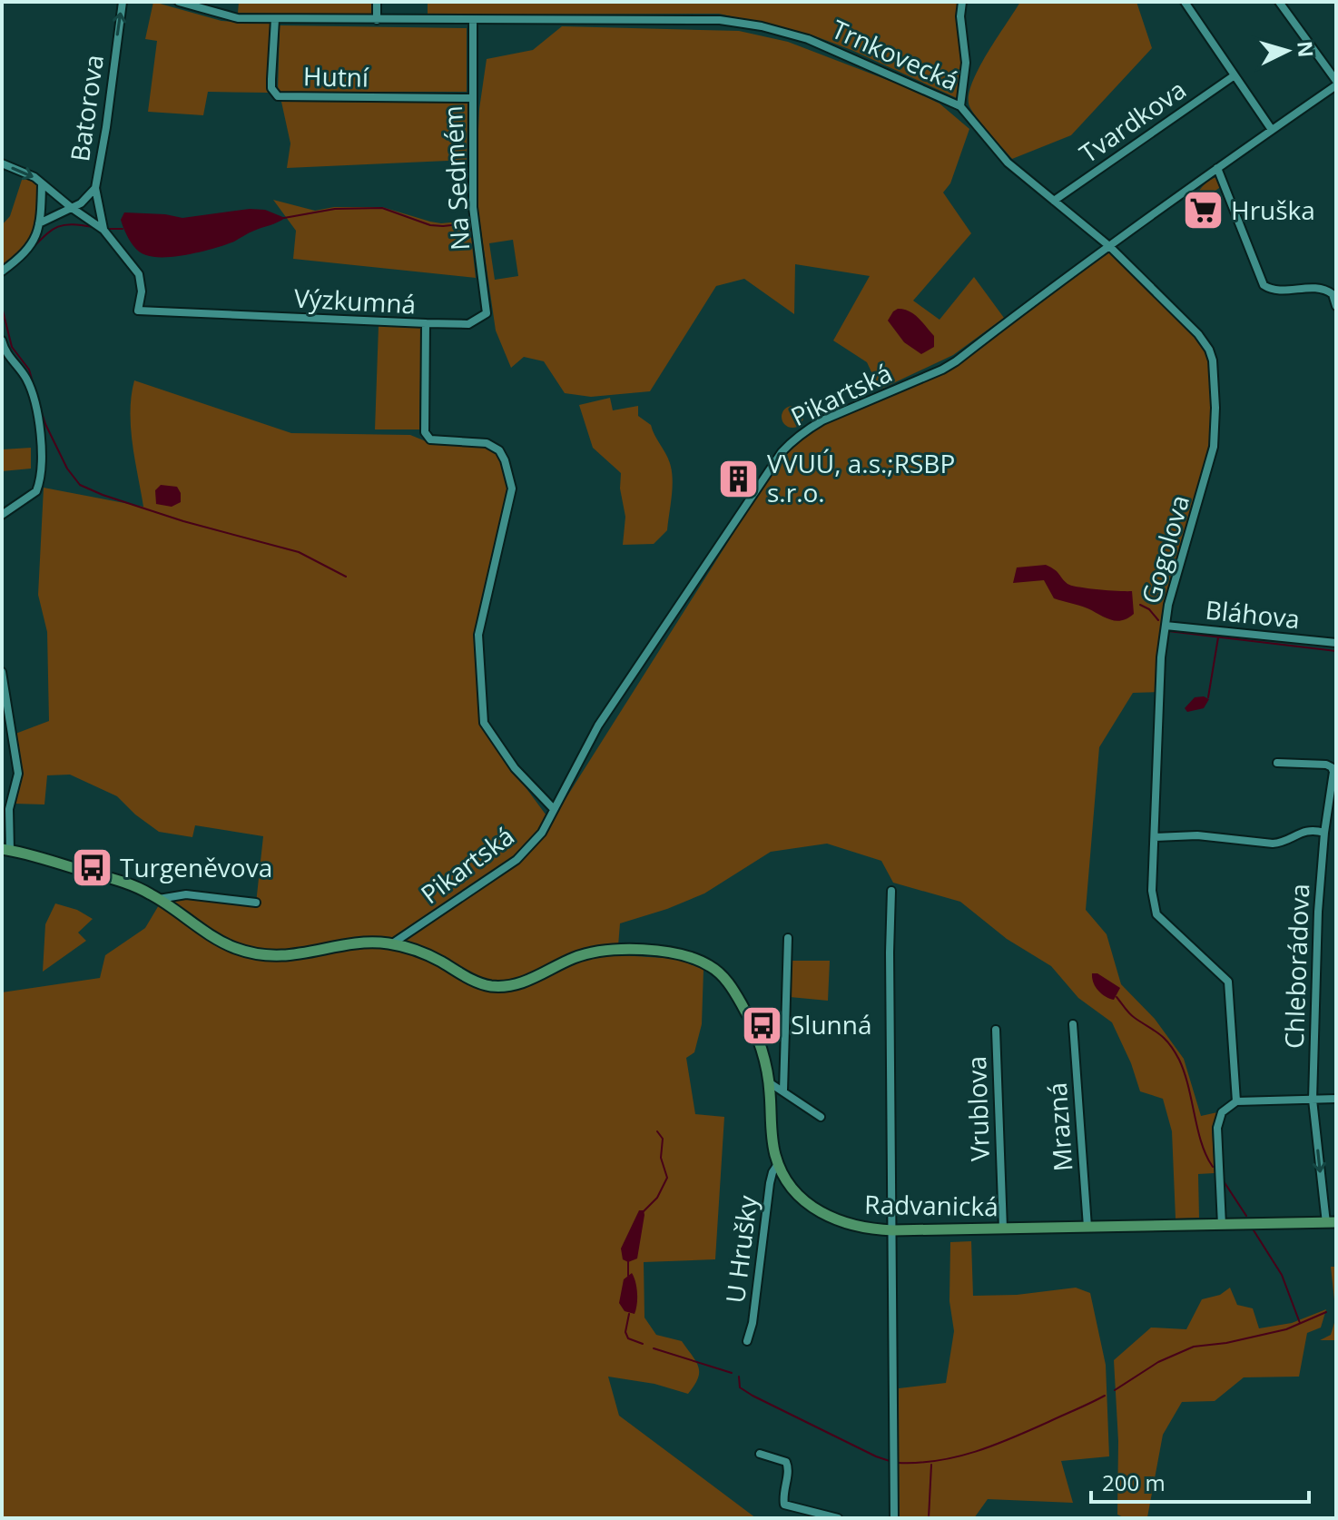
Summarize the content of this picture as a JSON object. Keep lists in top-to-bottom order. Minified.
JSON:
{"streets":{"street":["Trnkovecká","Hutní","Batorova","Tvardkova","Na Sedmém","Výzkumná","Pikartská","Gogolova","Bláhova","Chleborádova","Vrublova","Mrazná","Radvanická","U Hrušky"]},"crossings":[["Trnkovecká","Hutní"],["Trnkovecká","Tvardkova"],["Trnkovecká","Na Sedmém"],["Trnkovecká","Pikartská"],["Trnkovecká","Gogolova"],["Hutní","Na Sedmém"],["Batorova","Výzkumná"],["Na Sedmém","Výzkumná"],["Výzkumná","Pikartská"],["Pikartská","Gogolova"],["Pikartská","Radvanická"],["Gogolova","Bláhova"],["Chleborádova","Radvanická"],["Vrublova","Radvanická"],["Mrazná","Radvanická"],["Radvanická","U Hrušky"]],"one_way":["Batorova"],"places":{"supermarket":["Hruška"],"building":["VVUÚ, a.s.;RSBP s.r.o."],"bus stop":["Turgeněvova","Slunná"]},"scale_bar":"200 m","north":"right"}
